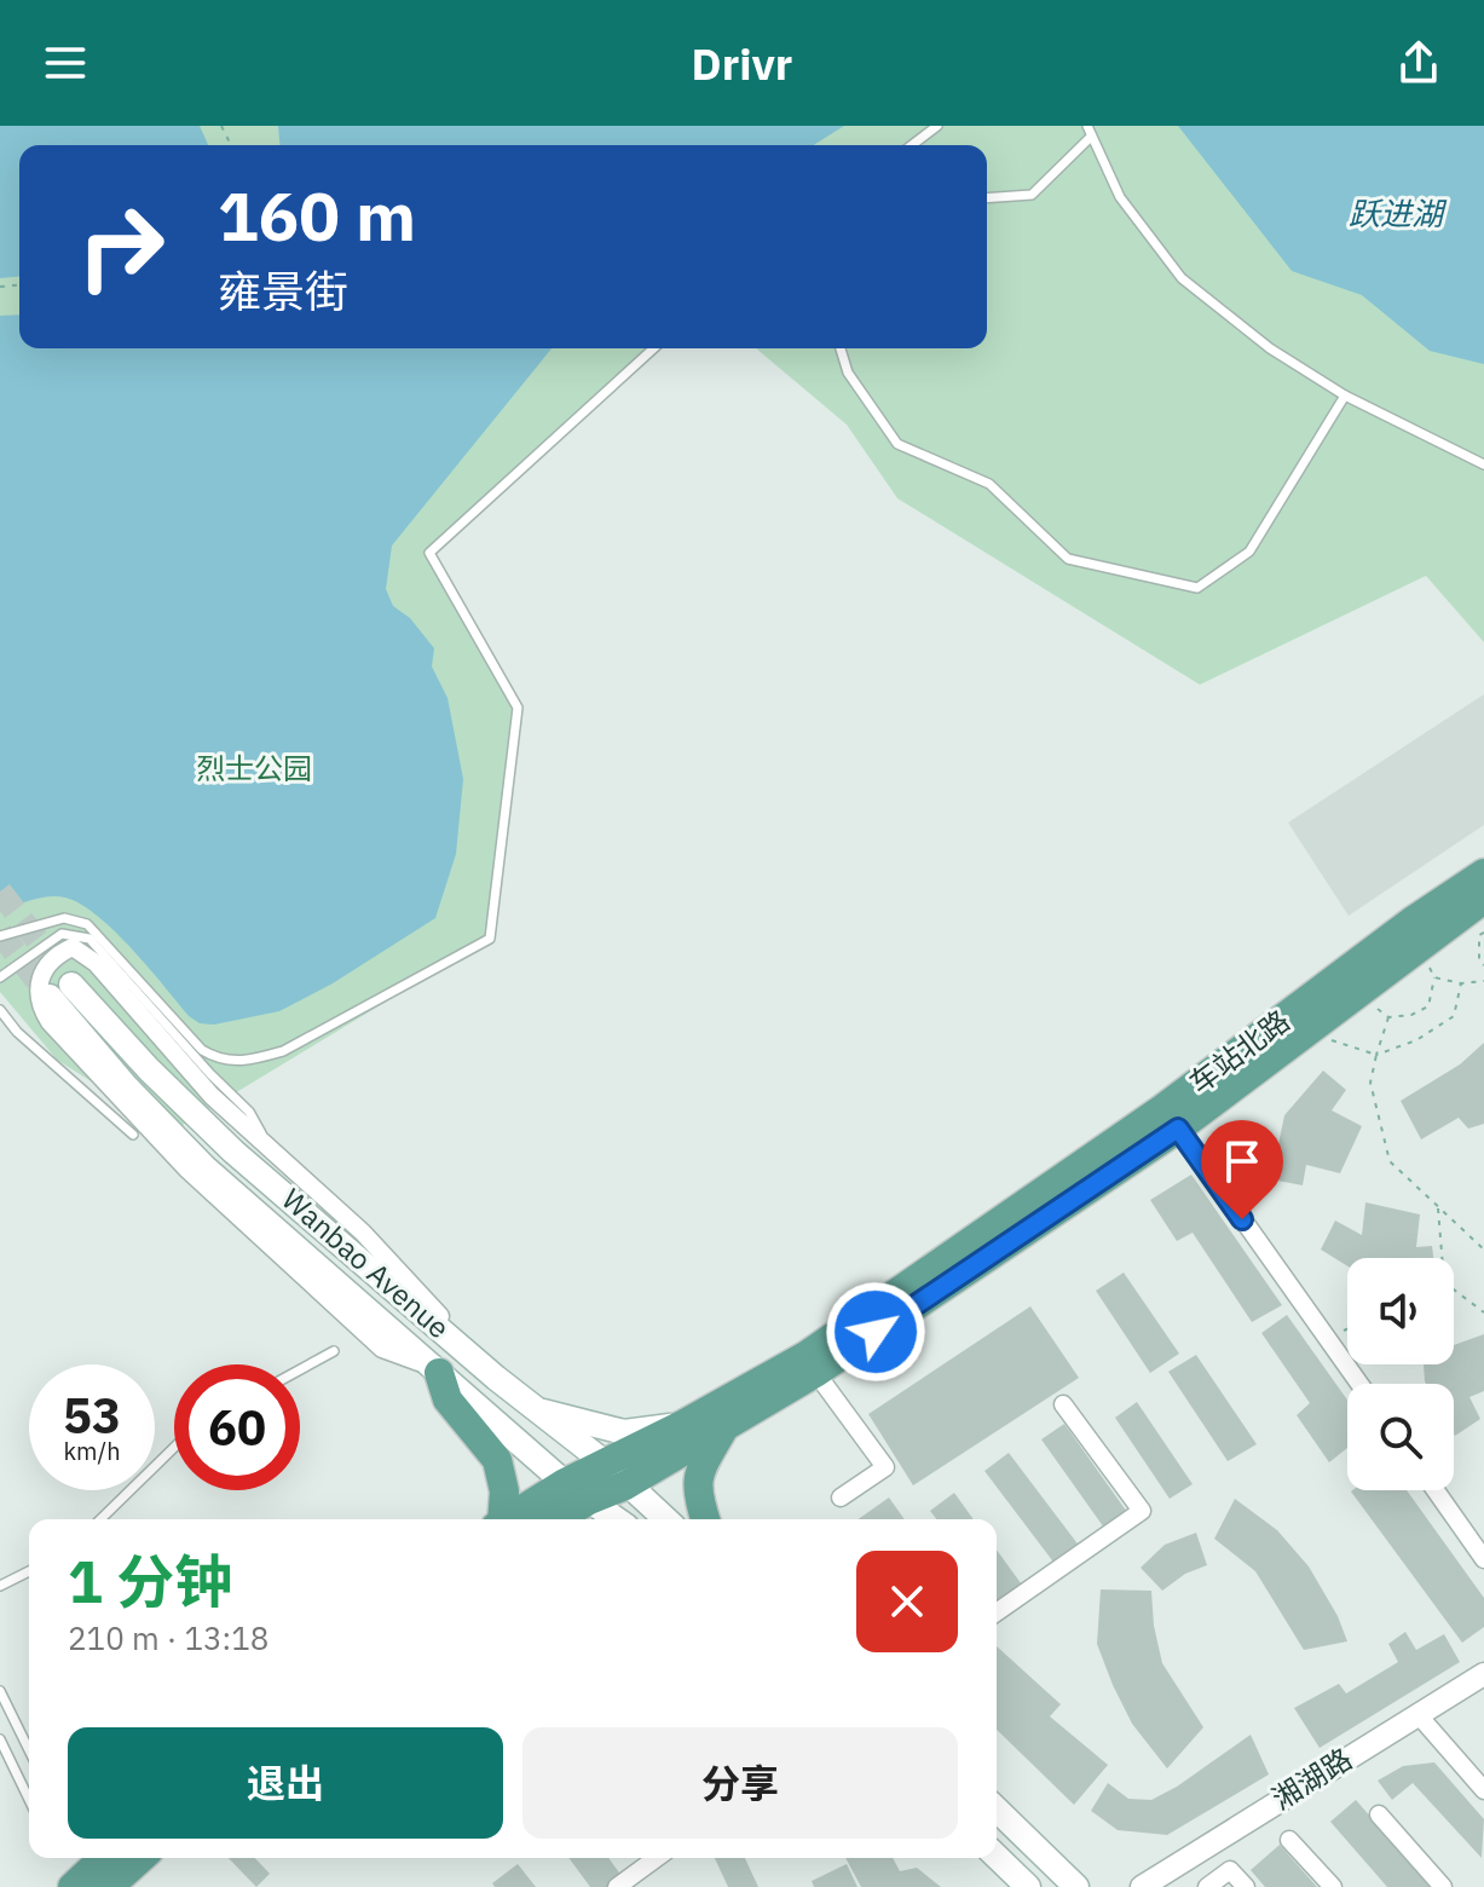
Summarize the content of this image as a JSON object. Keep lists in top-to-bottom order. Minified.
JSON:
{"streets":{"main road":["车站北路","Wanbao Avenue"],"street":["湘湖路"]},"crossings":[["车站北路","Wanbao Avenue"]],"water":["跃进湖"],"parks":["烈士公园"],"page":{"header":"Drivr","turn":["160 m","雍景街"],"speed":"53 km/h","limit":"60","heading":["1 分钟","210 m · 13:18"],"buttons":["退出","分享"]}}
